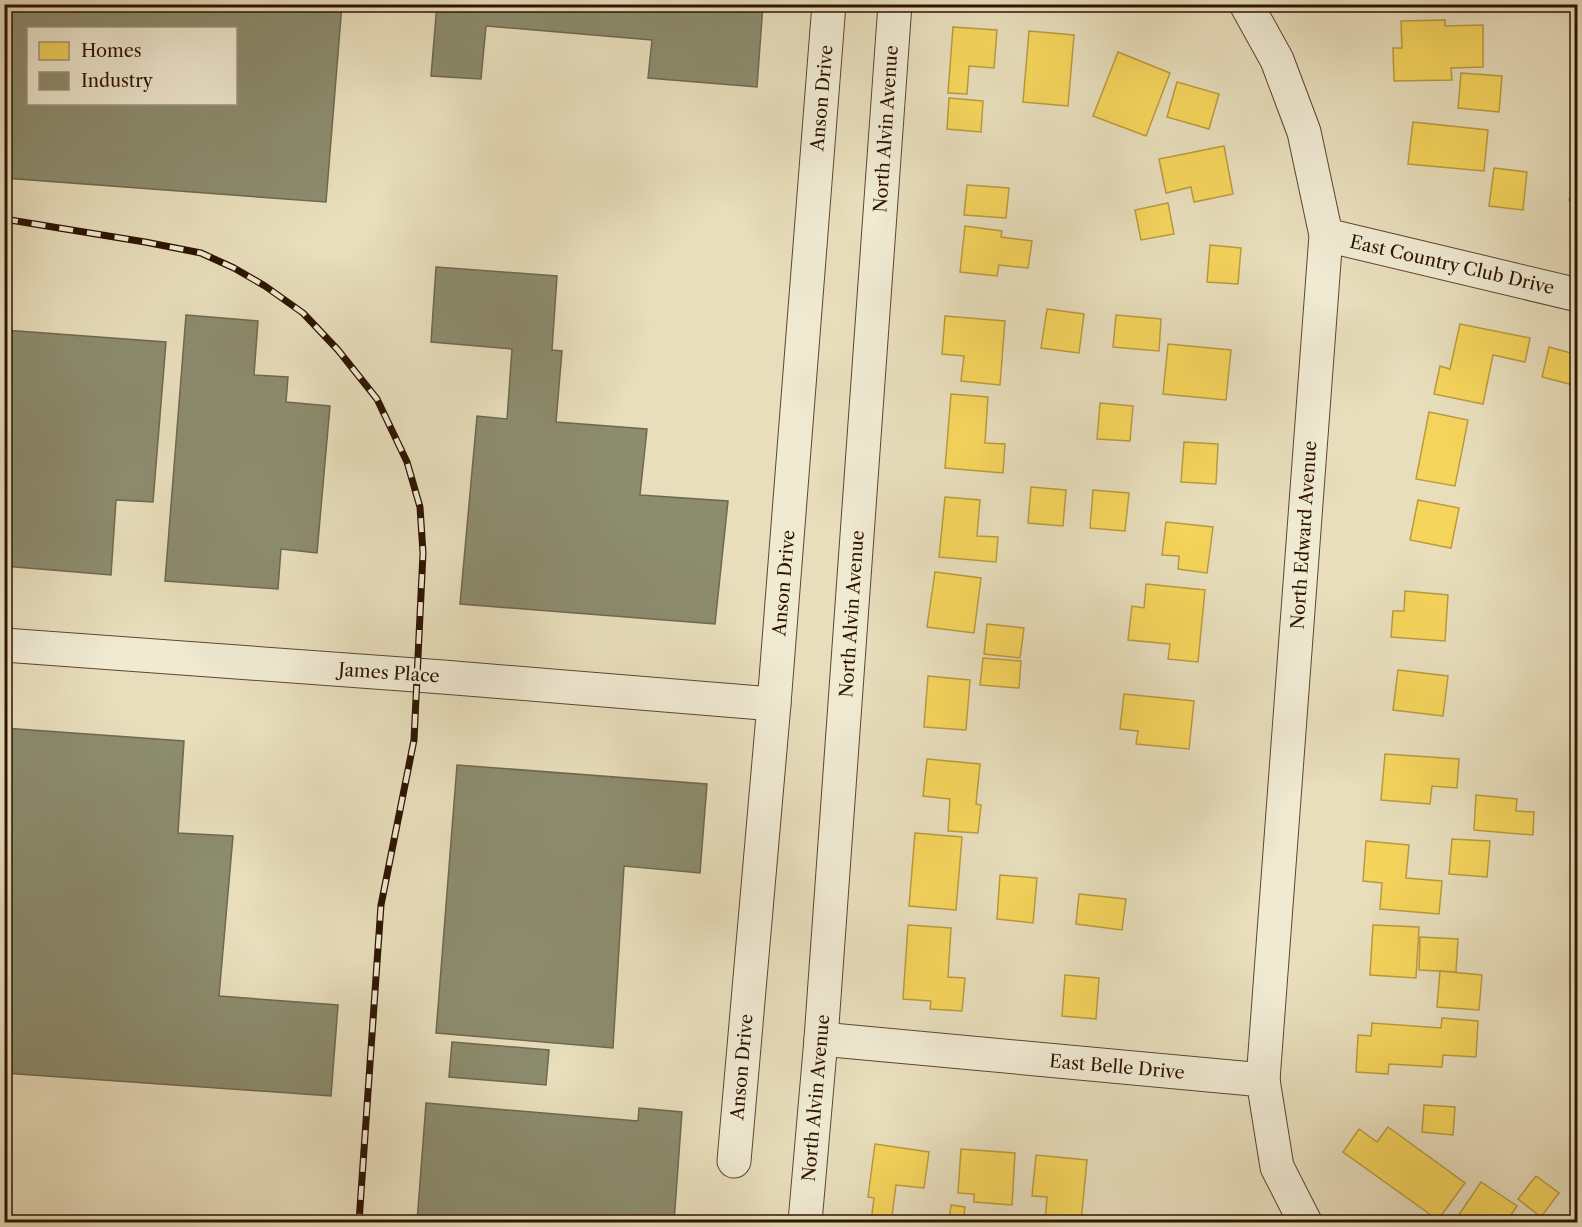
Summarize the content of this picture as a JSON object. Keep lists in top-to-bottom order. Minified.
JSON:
{"streets":{"street":["Anson Drive","North Alvin Avenue","East Country Club Drive","North Edward Avenue","James Place","East Belle Drive"]},"crossings":[["Anson Drive","James Place"],["North Alvin Avenue","East Belle Drive"],["East Country Club Drive","North Edward Avenue"],["North Edward Avenue","East Belle Drive"]],"legend":["Homes","Industry"]}
